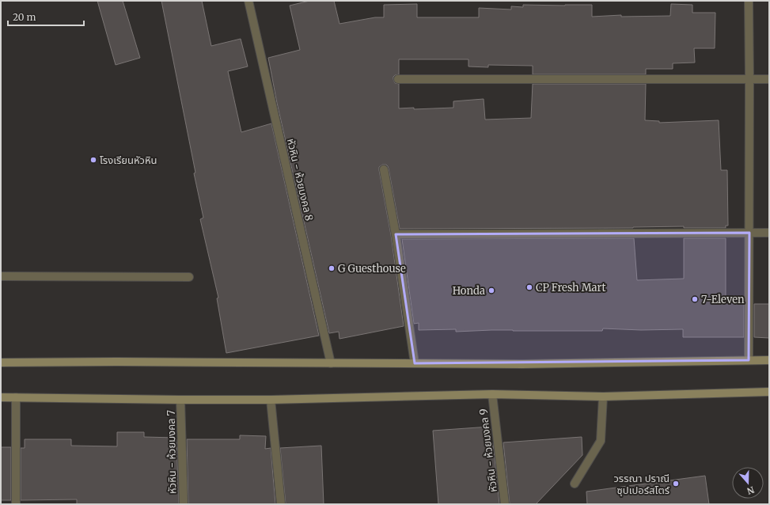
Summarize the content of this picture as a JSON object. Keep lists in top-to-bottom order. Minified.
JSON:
{"streets":{"street":["หัวหิน - ห้วยมงคล 8","หัวหิน - ห้วยมงคล 9","หัวหิน - ห้วยมงคล 7"]},"places":["โรงเรียนหัวหิน","G Guesthouse","CP Fresh Mart","Honda","7-Eleven","วรรณา ปราณี ซุปเปอร์สโตร์"],"scale_bar":"20 m","north":"bottom"}
